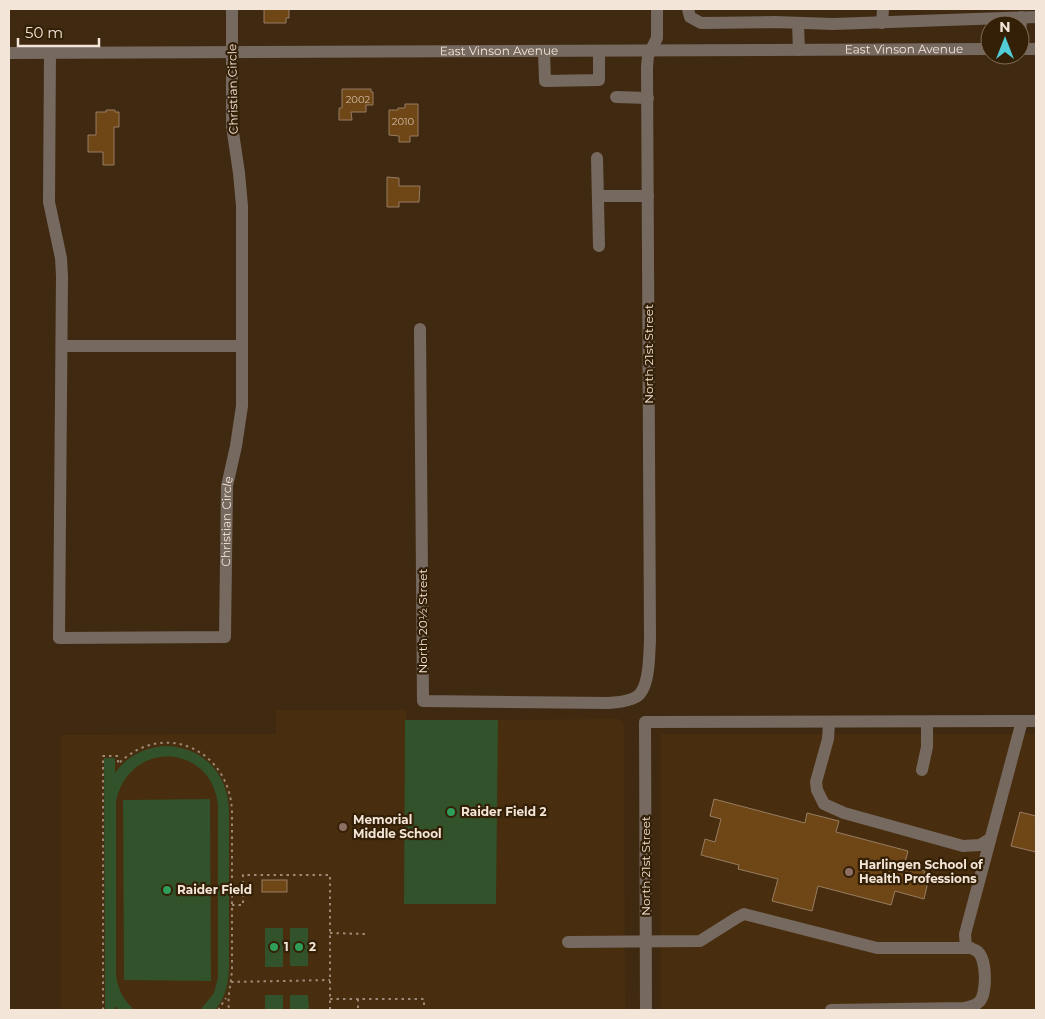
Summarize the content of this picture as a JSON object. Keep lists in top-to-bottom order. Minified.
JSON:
{"streets":{"street":["East Vinson Avenue","Christian Circle","North 21st Street","North 20½ Street"]},"crossings":[["East Vinson Avenue","Christian Circle"],["East Vinson Avenue","North 21st Street"],["North 21st Street","North 20½ Street"]],"places":["Raider Field 2","Memorial Middle School","Harlingen School of Health Professions","Raider Field","1","2"],"house_numbers":["2002","2010"],"scale_bar":"50 m","north":"top"}
